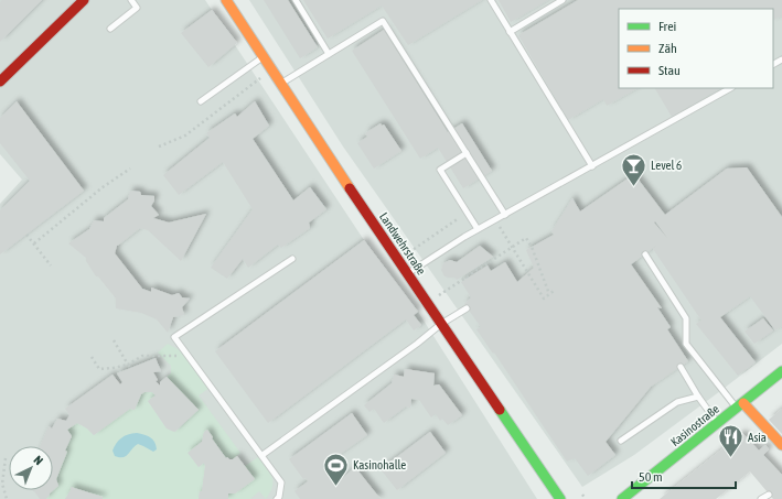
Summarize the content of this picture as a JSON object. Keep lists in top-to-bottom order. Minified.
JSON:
{"streets":{"street":["Landwehrstraße","Kasinostraße"]},"places":{"bar":["Level 6"],"restaurant":["Asia"],"sports":["Kasinohalle"]},"legend":["Frei","Zäh","Stau"],"scale_bar":"50 m","north":"top right"}
